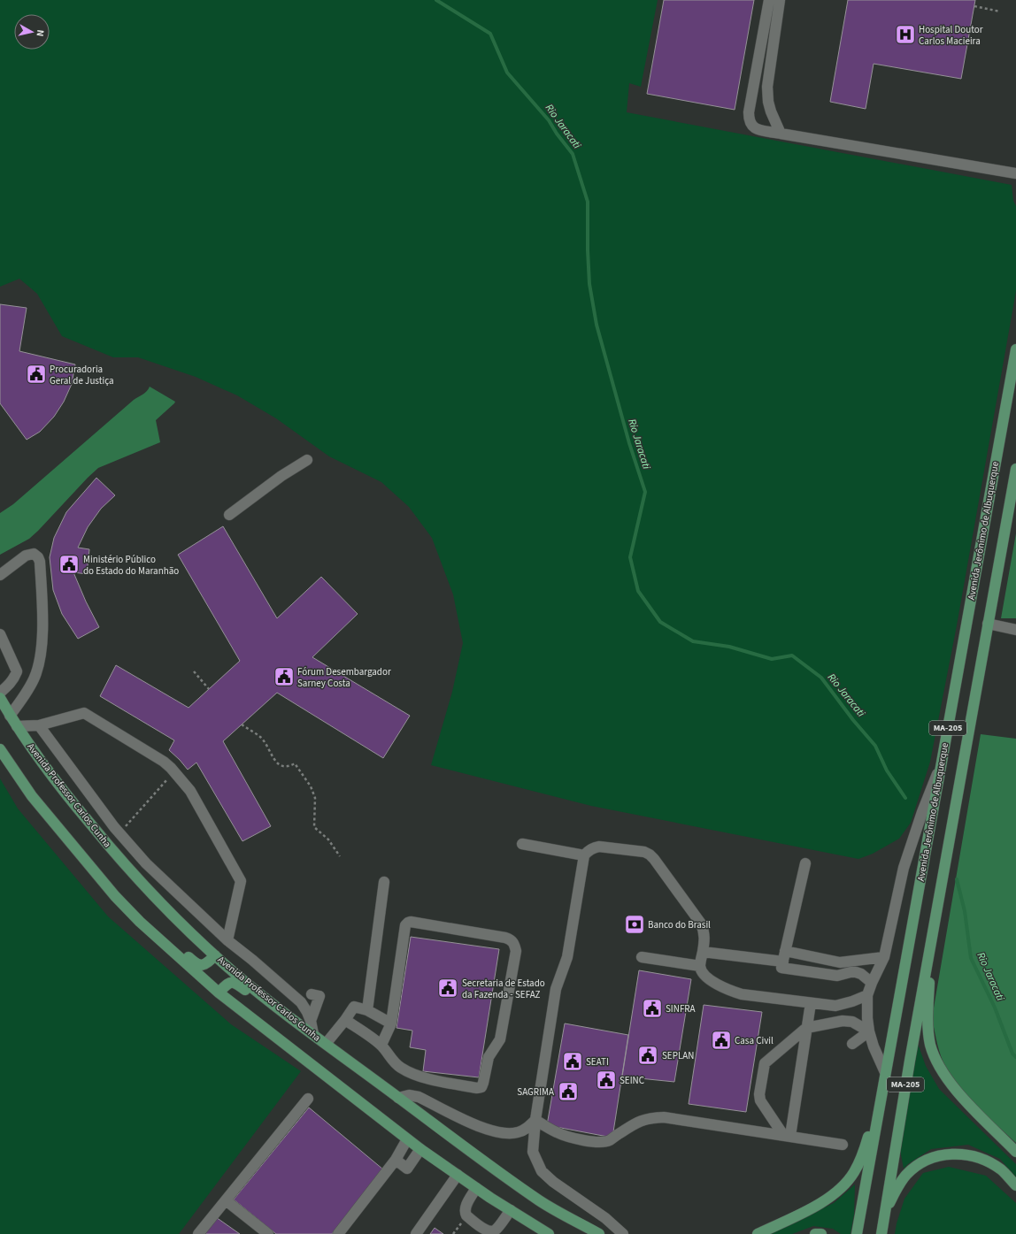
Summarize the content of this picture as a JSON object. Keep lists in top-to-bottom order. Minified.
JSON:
{"streets":{"main road":["Avenida Jerônimo de Albuquerque","MA-205","Avenida Professor Carlos Cunha"]},"water":["Rio Jaracati"],"places":{"hospital":["Hospital Doutor Carlos Macieira"],"public building":["Procuradoria Geral de Justiça","Ministério Público do Estado do Maranhão","Fórum Desembargador Sarney Costa","Secretaria de Estado da Fazenda - SEFAZ","SINFRA","Casa Civil","SEPLAN","SEATI","SEINC","SAGRIMA"],"bank":["Banco do Brasil"]},"north":"right"}
